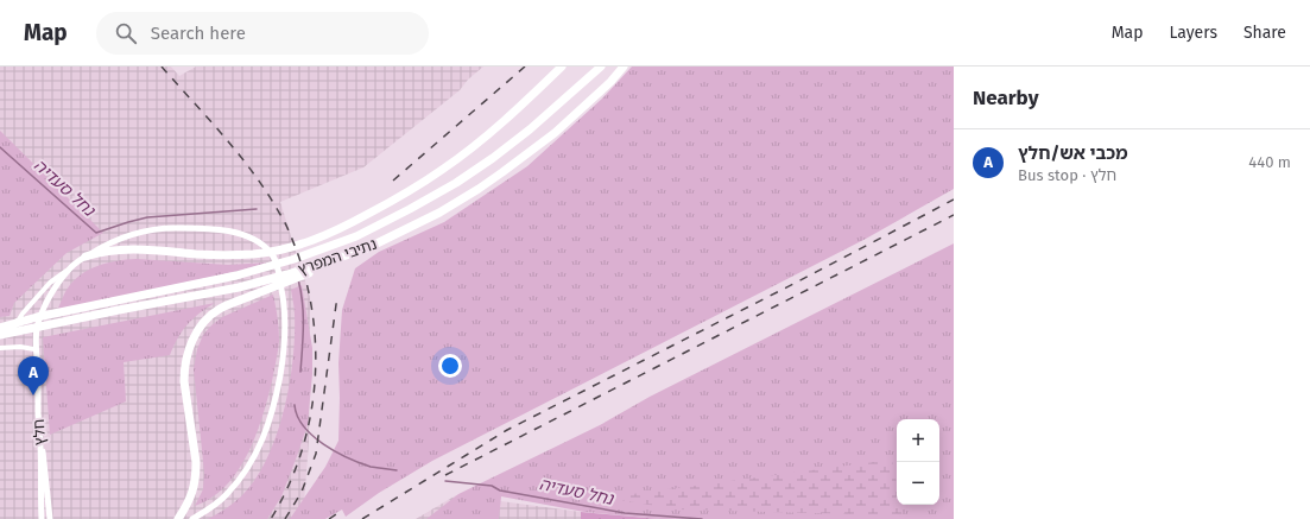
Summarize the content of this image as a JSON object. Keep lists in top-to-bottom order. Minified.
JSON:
{"streets":{"highway":["נתיבי המפרץ"],"street":["חלץ"]},"water":["נחל סעדיה"],"page":{"header":"Map","search":"Search here","nav":["Map","Layers","Share"],"heading":"Nearby","list":[{"mark":"A","name":"מכבי אש/חלץ","note":"Bus stop · חלץ","value":"440 m"}],"pins":"A","map_buttons":["+","−"]}}
